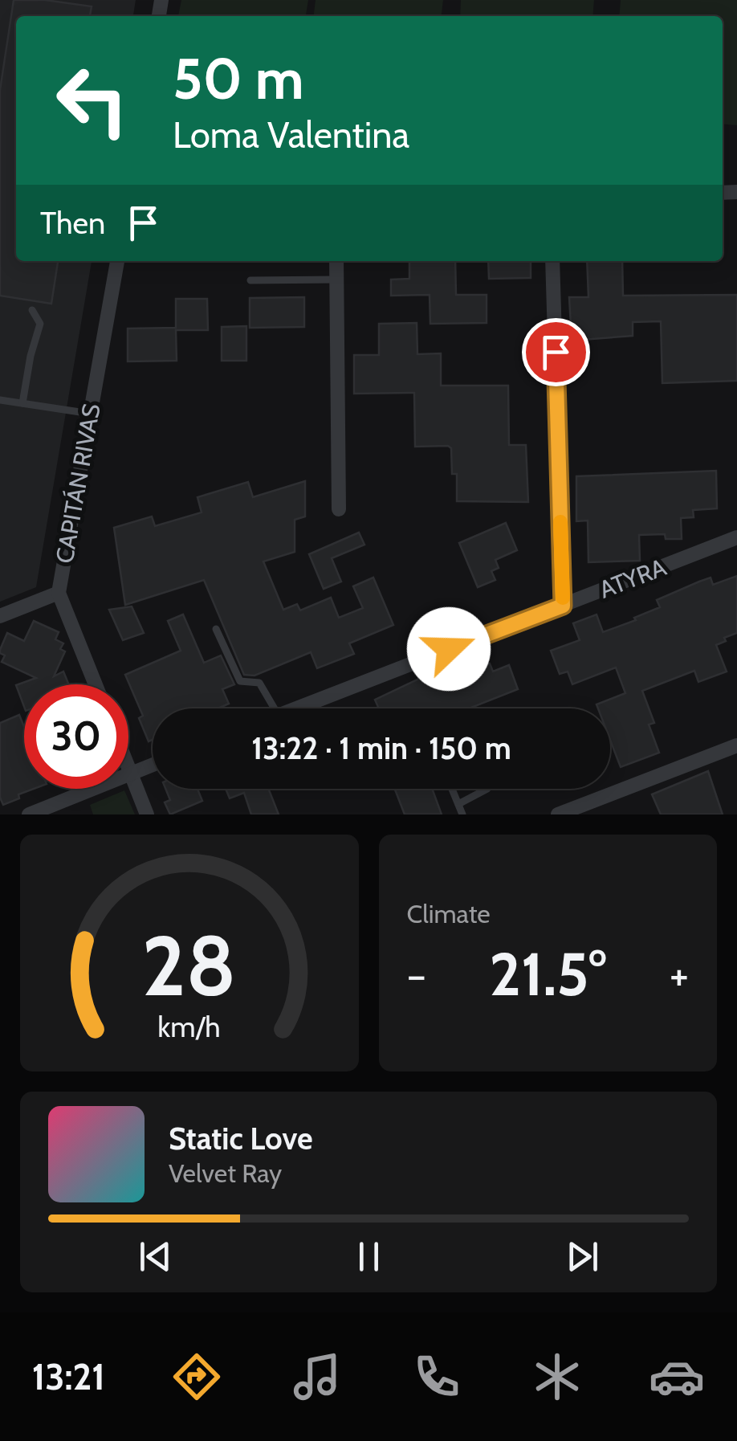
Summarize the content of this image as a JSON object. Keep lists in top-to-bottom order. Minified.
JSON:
{"streets":{"street":["CAPITÁN RIVAS","ATYRA"]},"page":{"turn":["50 m","Loma Valentina"],"then":"Then","limit":"30","trip":"13:22 · 1 min · 150 m","tile":"Climate","heat":["−","21.5°","+"],"song":["Static Love","Velvet Ray"],"tabs":"13:21","gauge":["28","km/h"]}}
